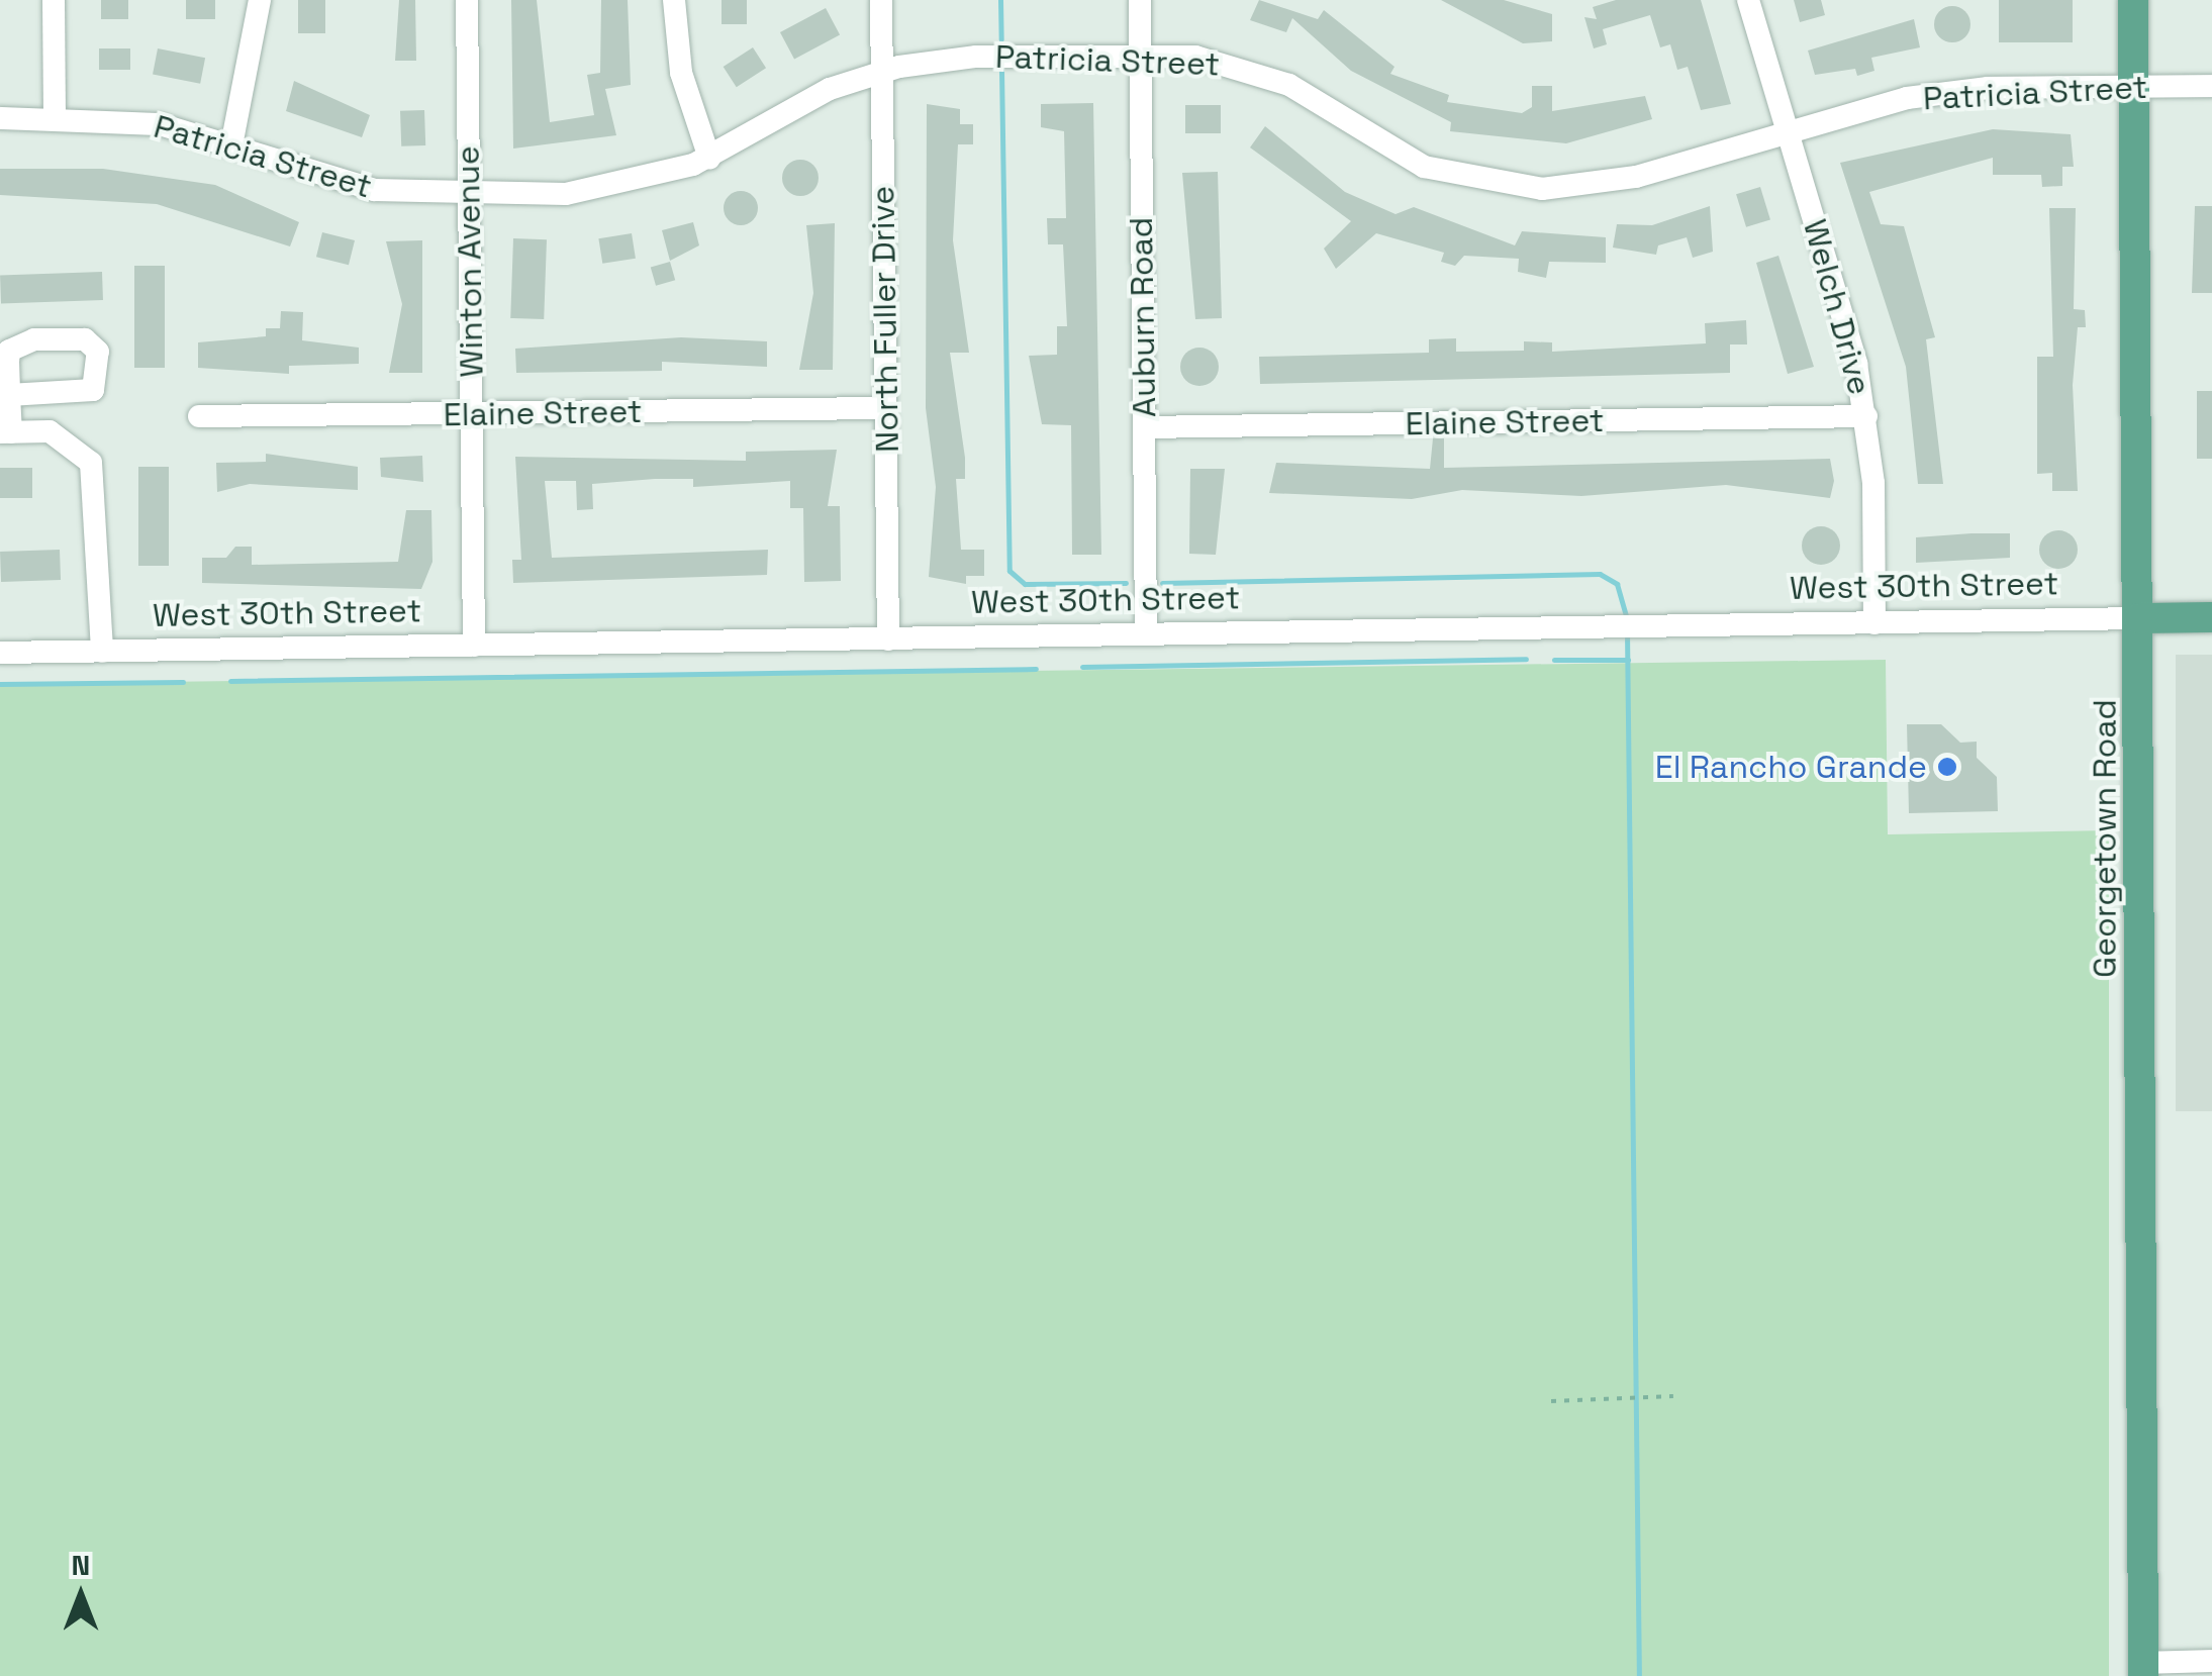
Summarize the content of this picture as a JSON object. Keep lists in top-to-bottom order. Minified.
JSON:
{"streets":{"main road":["West 30th Street","Georgetown Road"],"street":["Patricia Street","Winton Avenue","Welch Drive","Auburn Road","North Fuller Drive","Elaine Street"]},"crossings":[["Patricia Street","Winton Avenue"],["Patricia Street","Welch Drive"],["Patricia Street","Auburn Road"],["Patricia Street","North Fuller Drive"],["Patricia Street","Georgetown Road"],["Winton Avenue","Elaine Street"],["Winton Avenue","West 30th Street"],["Welch Drive","Elaine Street"],["Welch Drive","West 30th Street"],["Auburn Road","Elaine Street"],["Auburn Road","West 30th Street"],["North Fuller Drive","Elaine Street"],["North Fuller Drive","West 30th Street"],["West 30th Street","Georgetown Road"]],"places":["El Rancho Grande"],"north":"top"}
